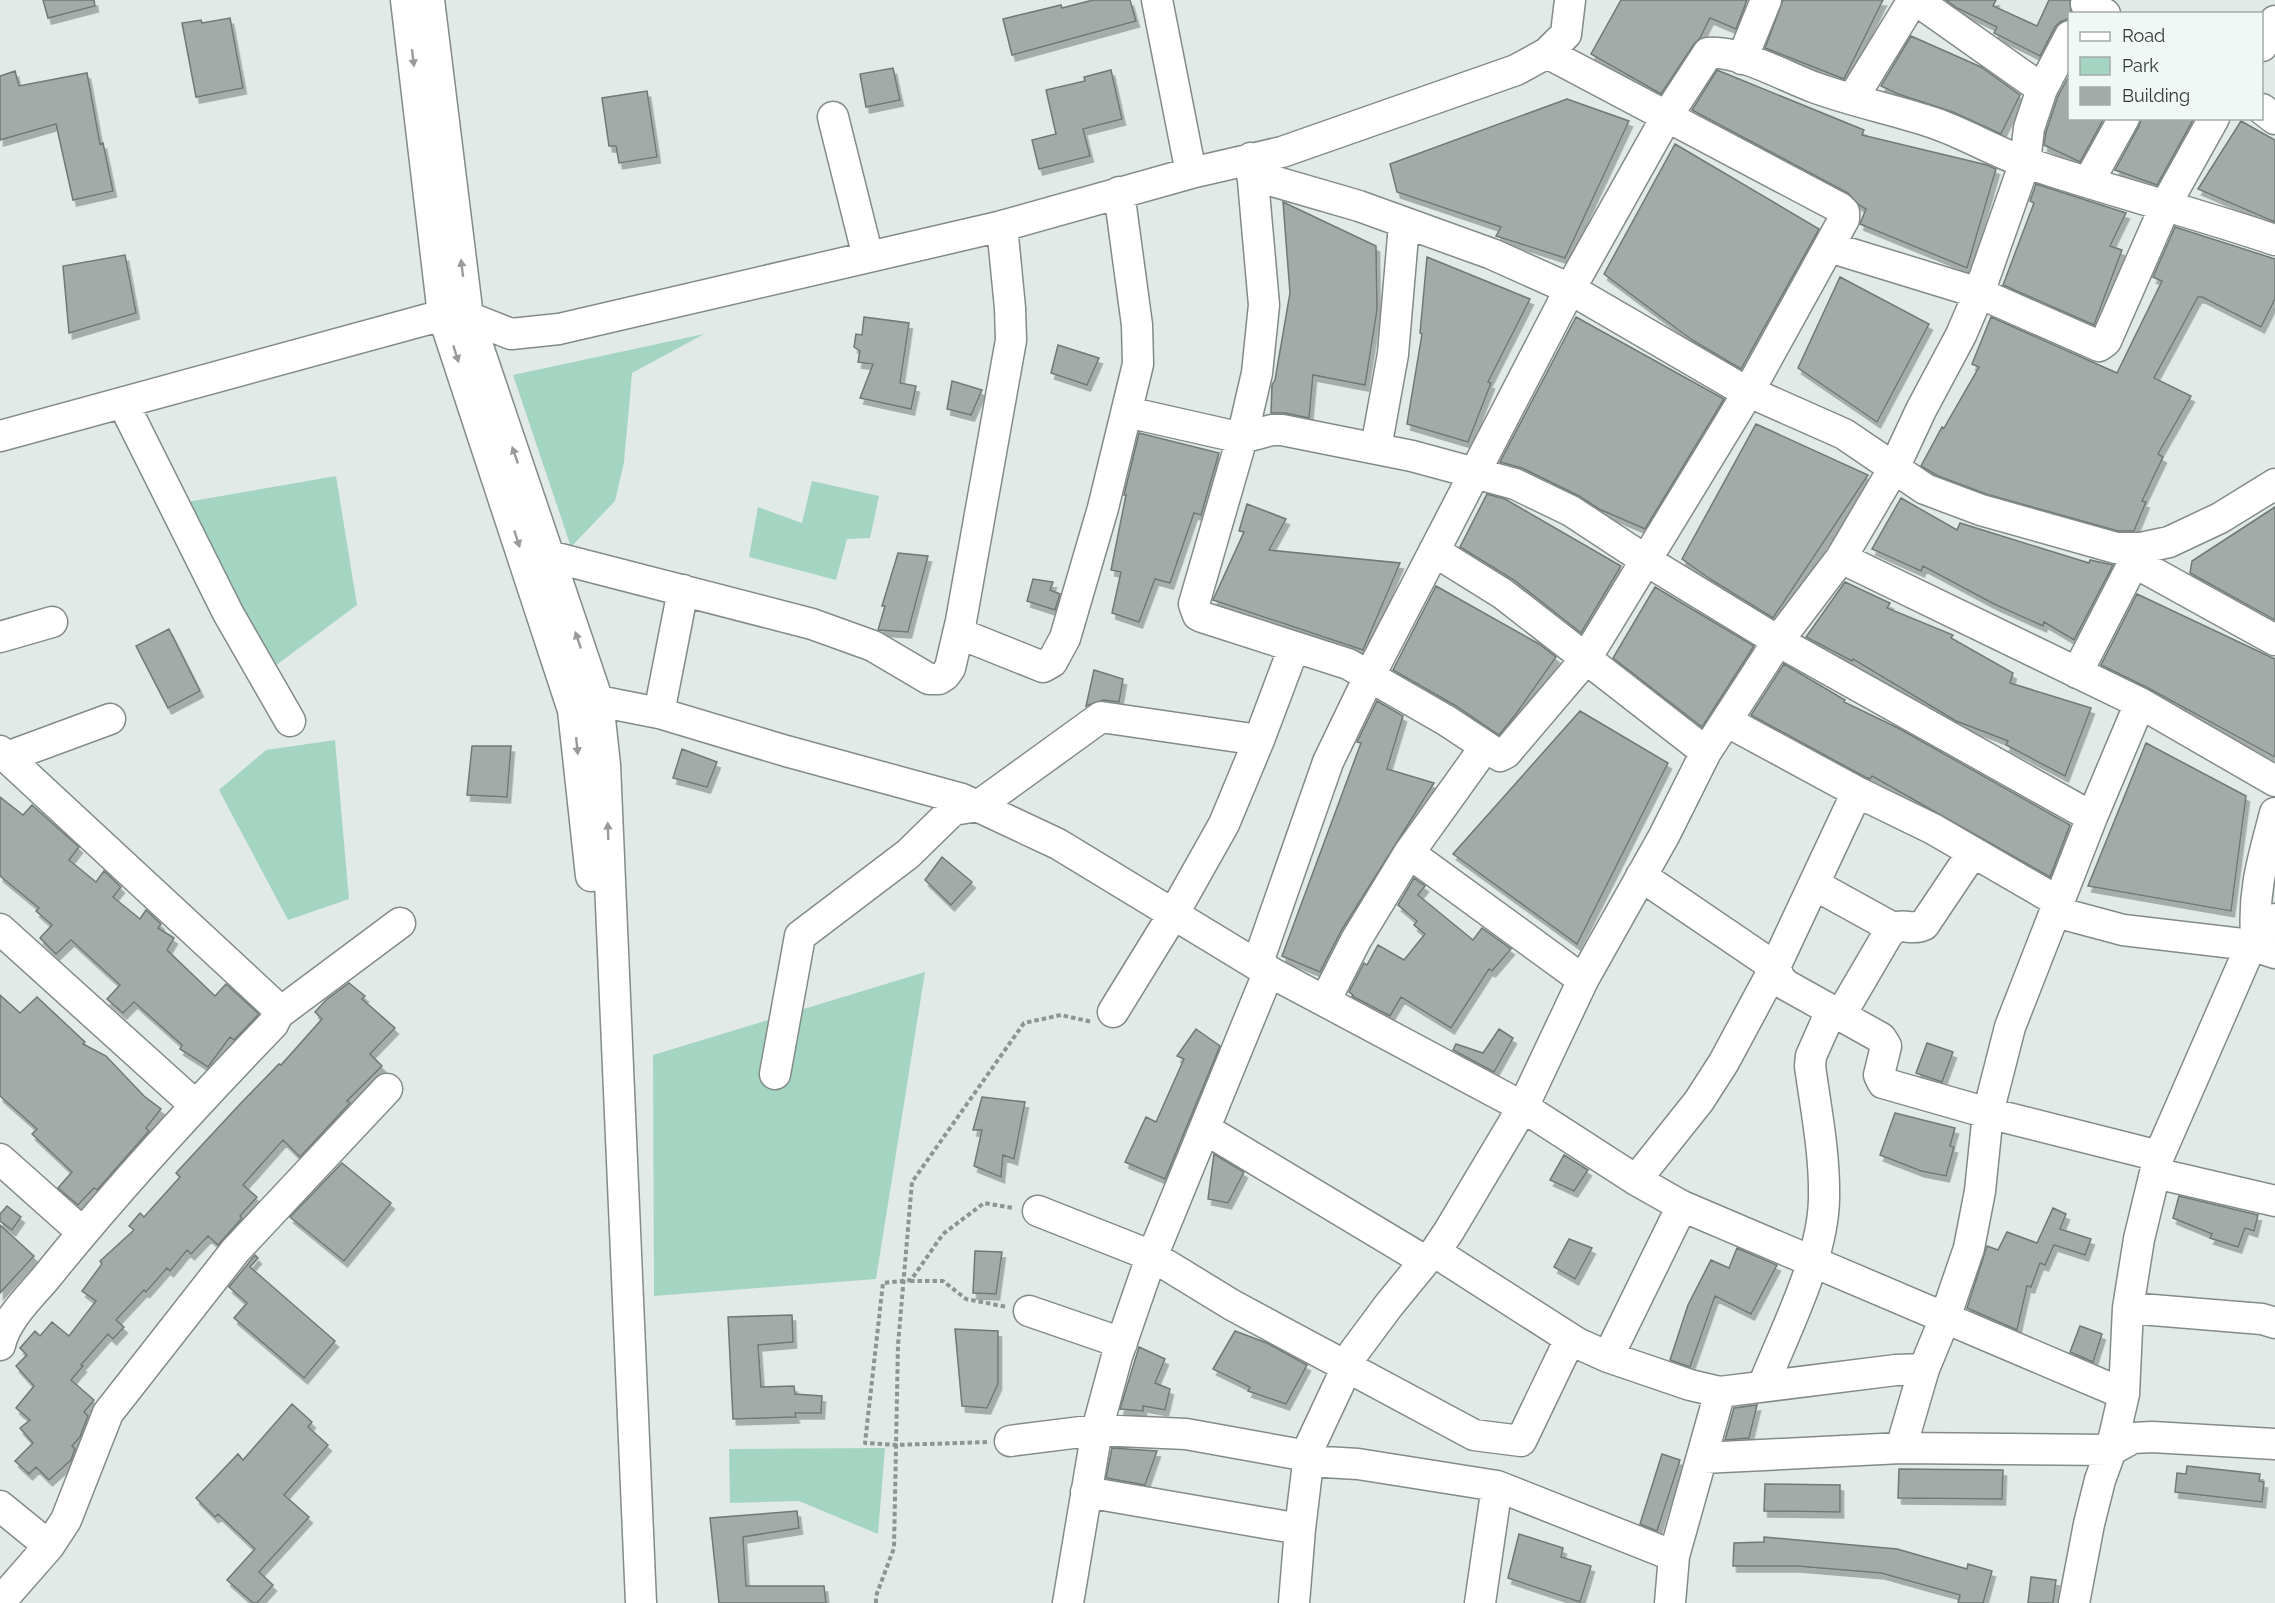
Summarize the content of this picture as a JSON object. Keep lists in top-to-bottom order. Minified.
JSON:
{"legend":["Road","Park","Building"]}
